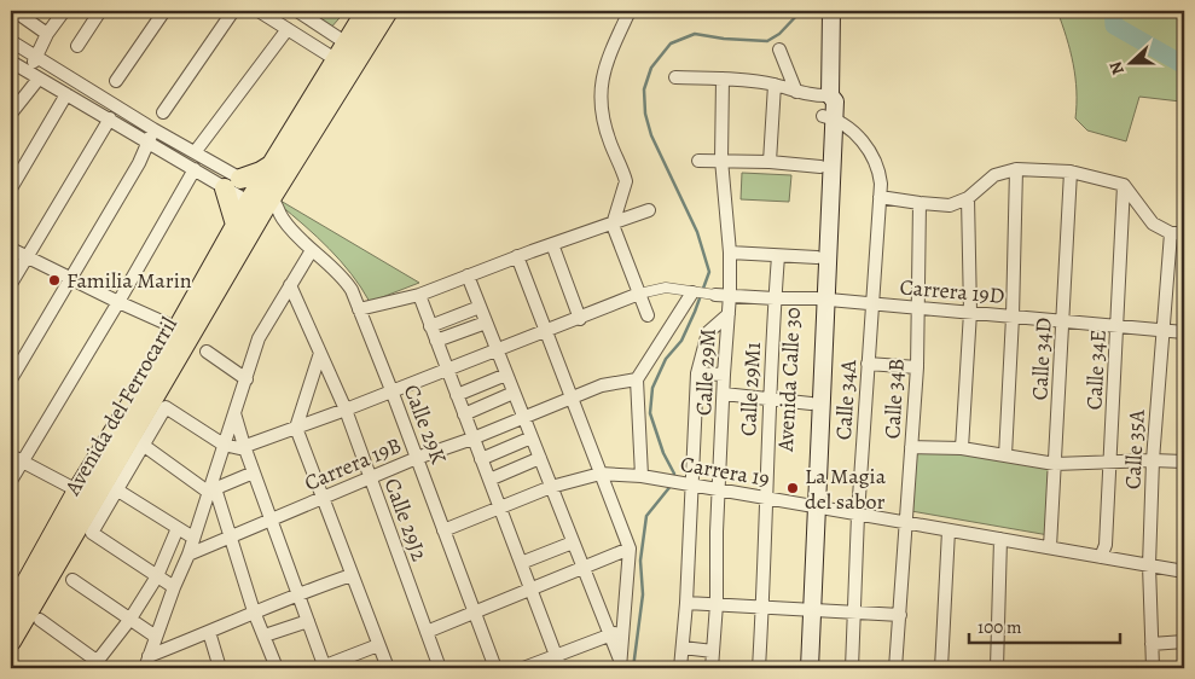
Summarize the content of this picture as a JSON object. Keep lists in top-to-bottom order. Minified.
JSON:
{"streets":{"main road":["Avenida Calle 30","Avenida del Ferrocarril"],"street":["Carrera 19D","Calle 34D","Calle 34E","Calle 29M","Calle 29M1","Calle 34B","Calle 34A","Calle 29K","Calle 35A","Carrera 19B","Carrera 19","Calle 29J2"]},"crossings":[["Carrera 19D","Calle 34D"],["Carrera 19D","Calle 34E"],["Carrera 19D","Calle 29M"],["Carrera 19D","Avenida Calle 30"],["Carrera 19D","Calle 29M1"],["Carrera 19D","Calle 34B"],["Carrera 19D","Calle 34A"],["Carrera 19D","Calle 35A"],["Calle 34D","Carrera 19"],["Calle 34E","Carrera 19"],["Calle 29M","Carrera 19"],["Avenida Calle 30","Calle 34A"],["Avenida Calle 30","Carrera 19"],["Calle 29M1","Carrera 19"],["Calle 34B","Carrera 19"],["Calle 34A","Carrera 19"],["Avenida del Ferrocarril","Calle 29K"],["Calle 29K","Carrera 19B"],["Calle 29K","Carrera 19"],["Calle 35A","Carrera 19"],["Carrera 19B","Calle 29J2"]],"places":["Familia Marin","La Magia del sabor"],"scale_bar":"100 m","north":"left"}
